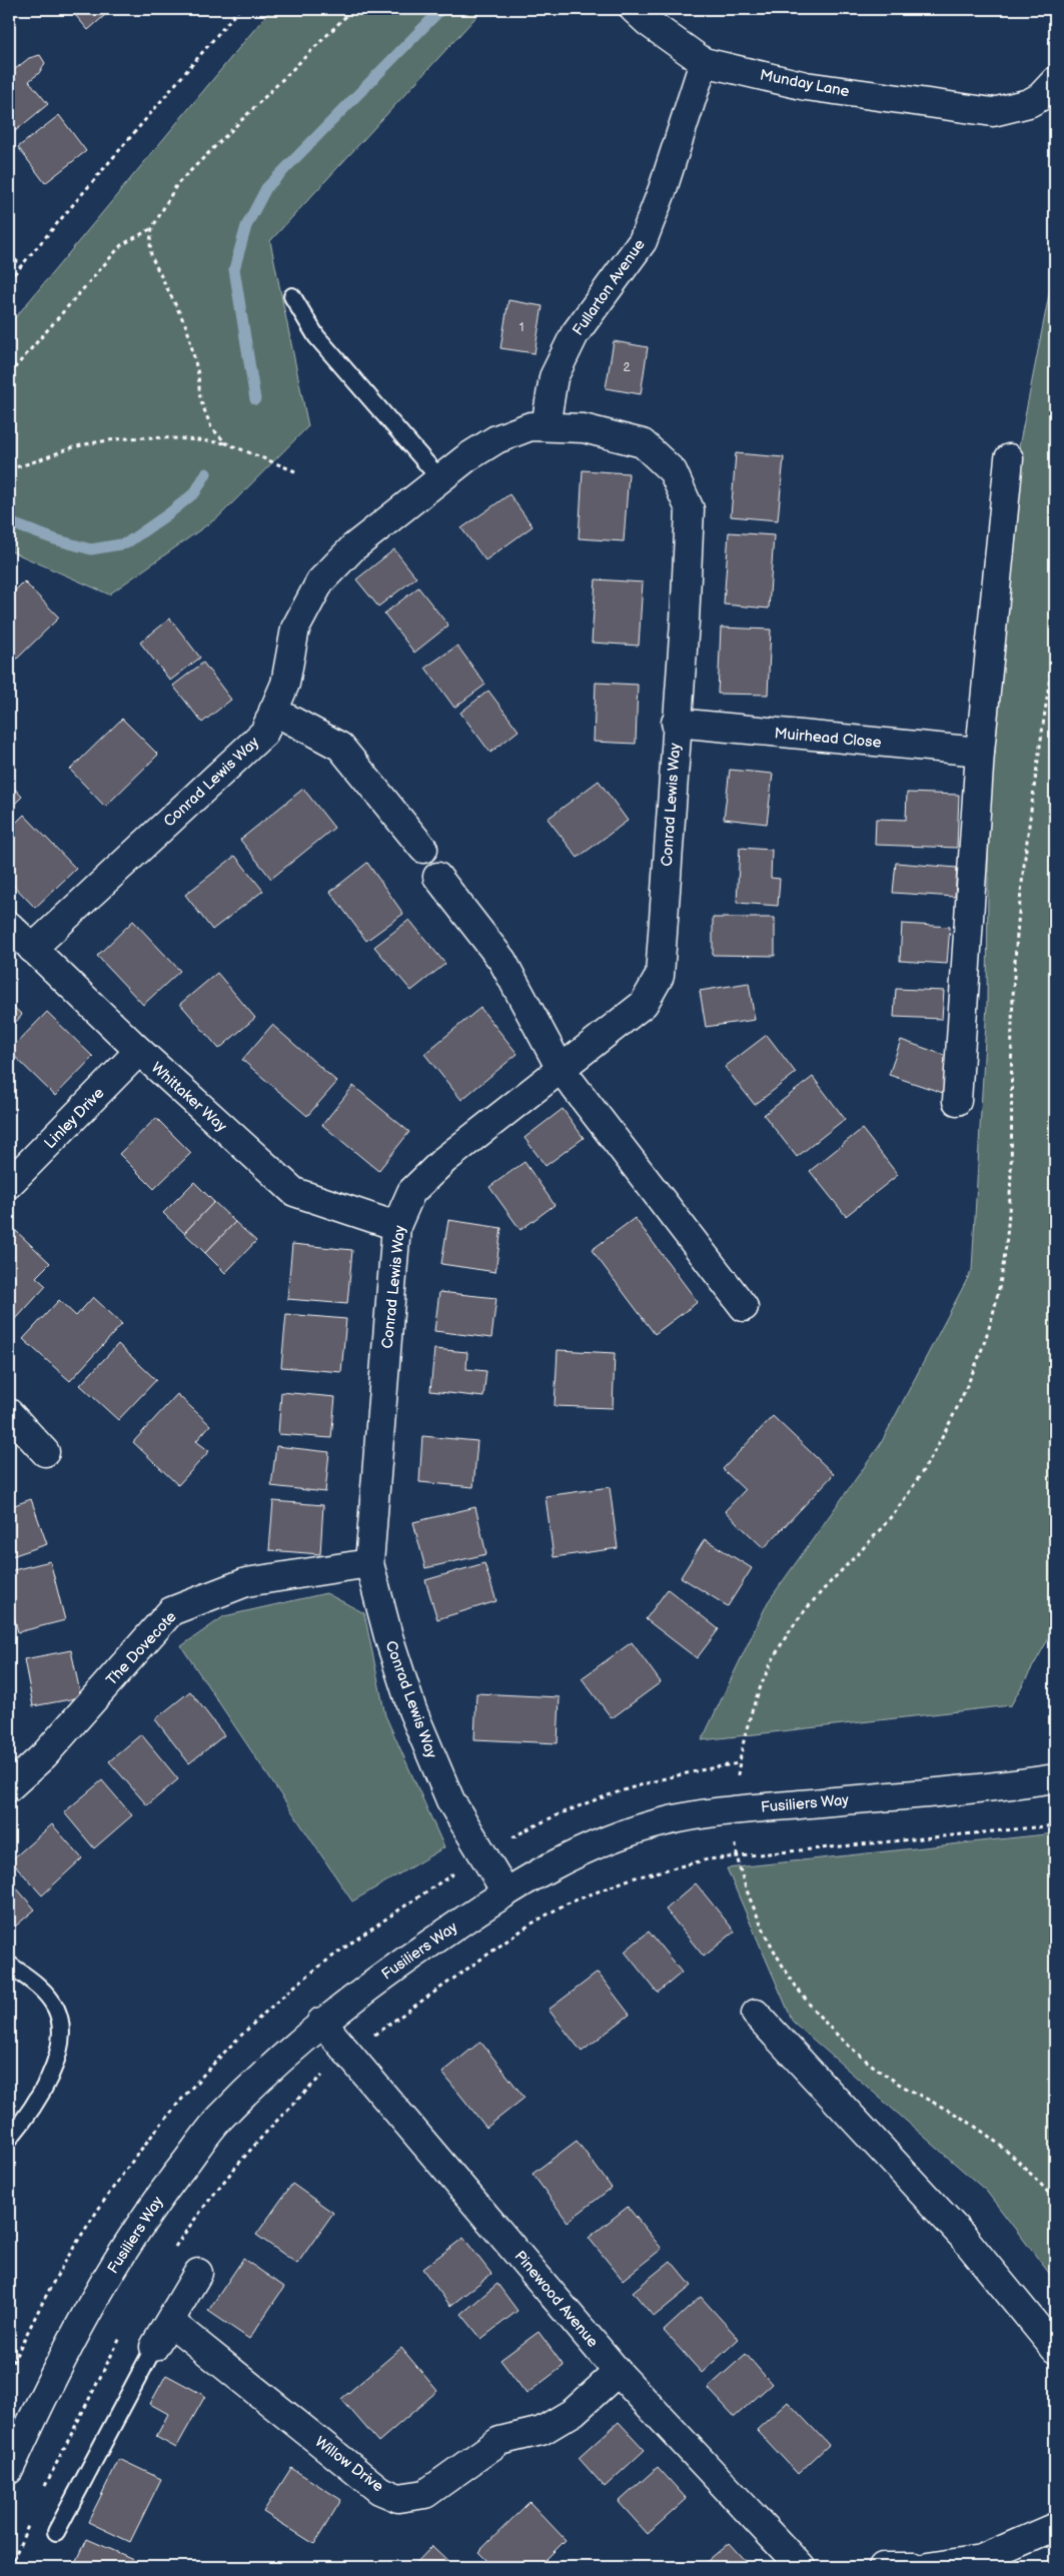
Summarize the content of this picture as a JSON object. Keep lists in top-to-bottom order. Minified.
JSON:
{"streets":{"street":["Munday Lane","Fullarton Avenue","Muirhead Close","Conrad Lewis Way","Whittaker Way","Linley Drive","The Dovecote","Fusiliers Way","Pinewood Avenue","Willow Drive"]},"crossings":[["Munday Lane","Fullarton Avenue"],["Fullarton Avenue","Conrad Lewis Way"],["Muirhead Close","Conrad Lewis Way"],["Conrad Lewis Way","Whittaker Way"],["Conrad Lewis Way","The Dovecote"],["Conrad Lewis Way","Fusiliers Way"],["Whittaker Way","Linley Drive"],["Fusiliers Way","Pinewood Avenue"],["Pinewood Avenue","Willow Drive"]],"house_numbers":["1","2"]}
